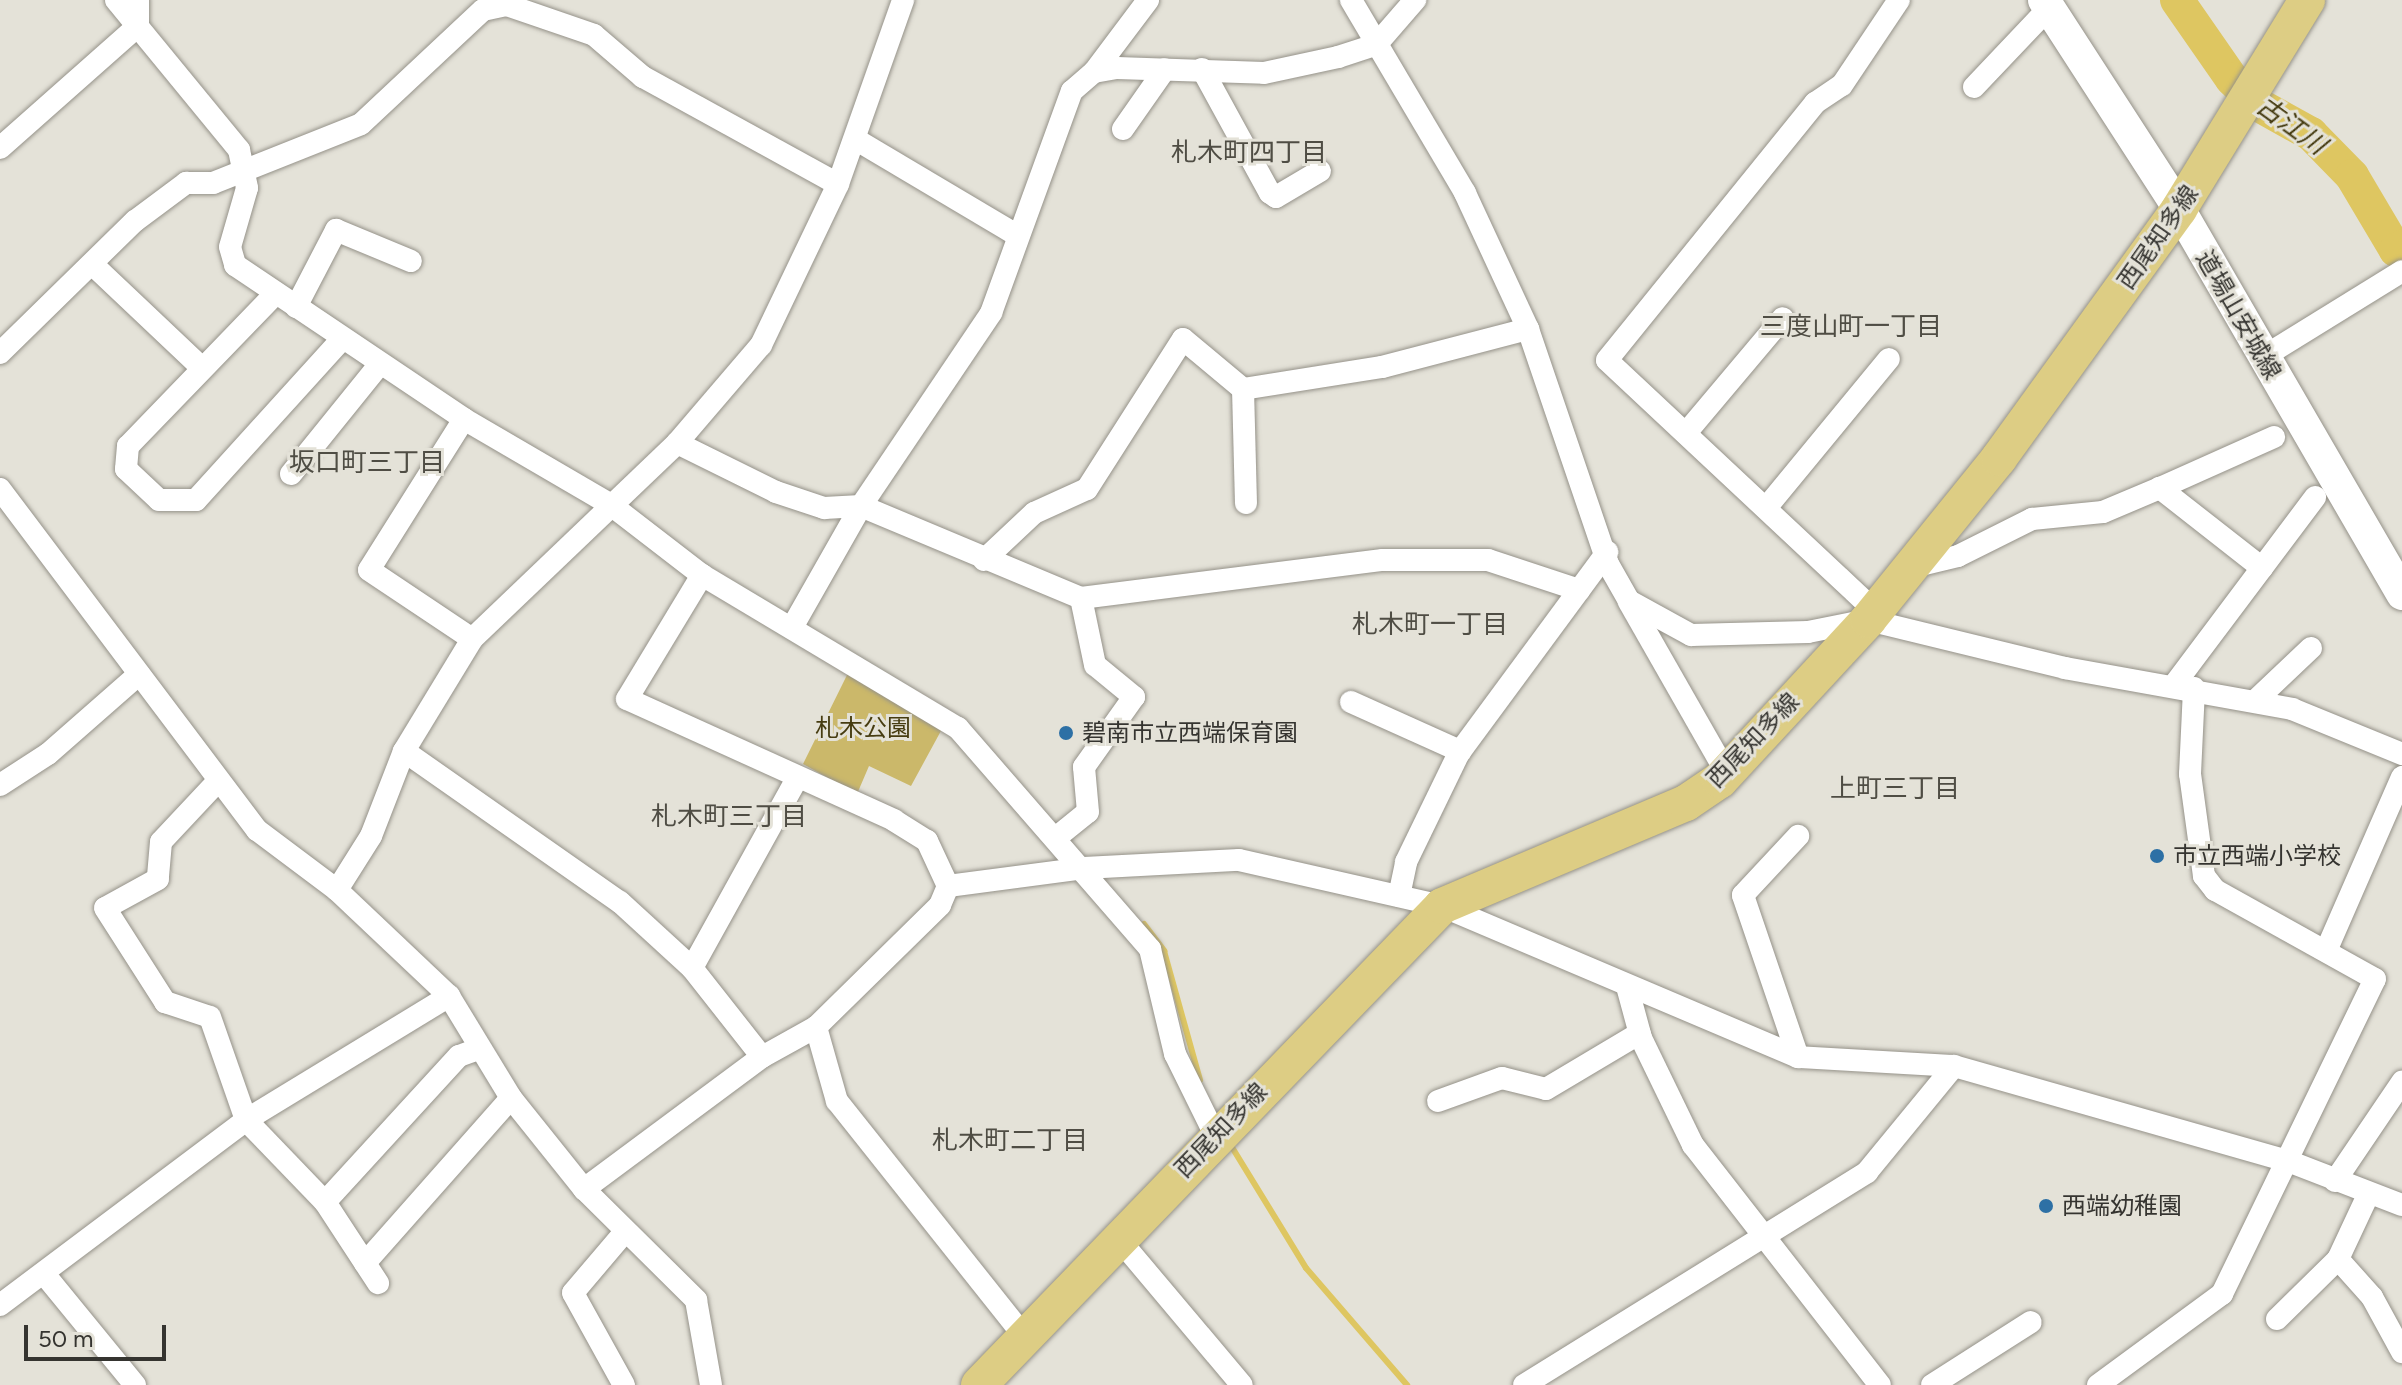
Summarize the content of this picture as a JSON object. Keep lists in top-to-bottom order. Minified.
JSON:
{"streets":{"main road":["西尾知多線","道場山安城線"]},"crossings":[["西尾知多線","道場山安城線"]],"districts":["札木町四丁目","三度山町一丁目","坂口町三丁目","札木町一丁目","上町三丁目","札木町三丁目","札木町二丁目"],"water":["古江川"],"parks":["札木公園"],"places":["碧南市立西端保育園","市立西端小学校","西端幼稚園"],"scale_bar":"50 m"}
